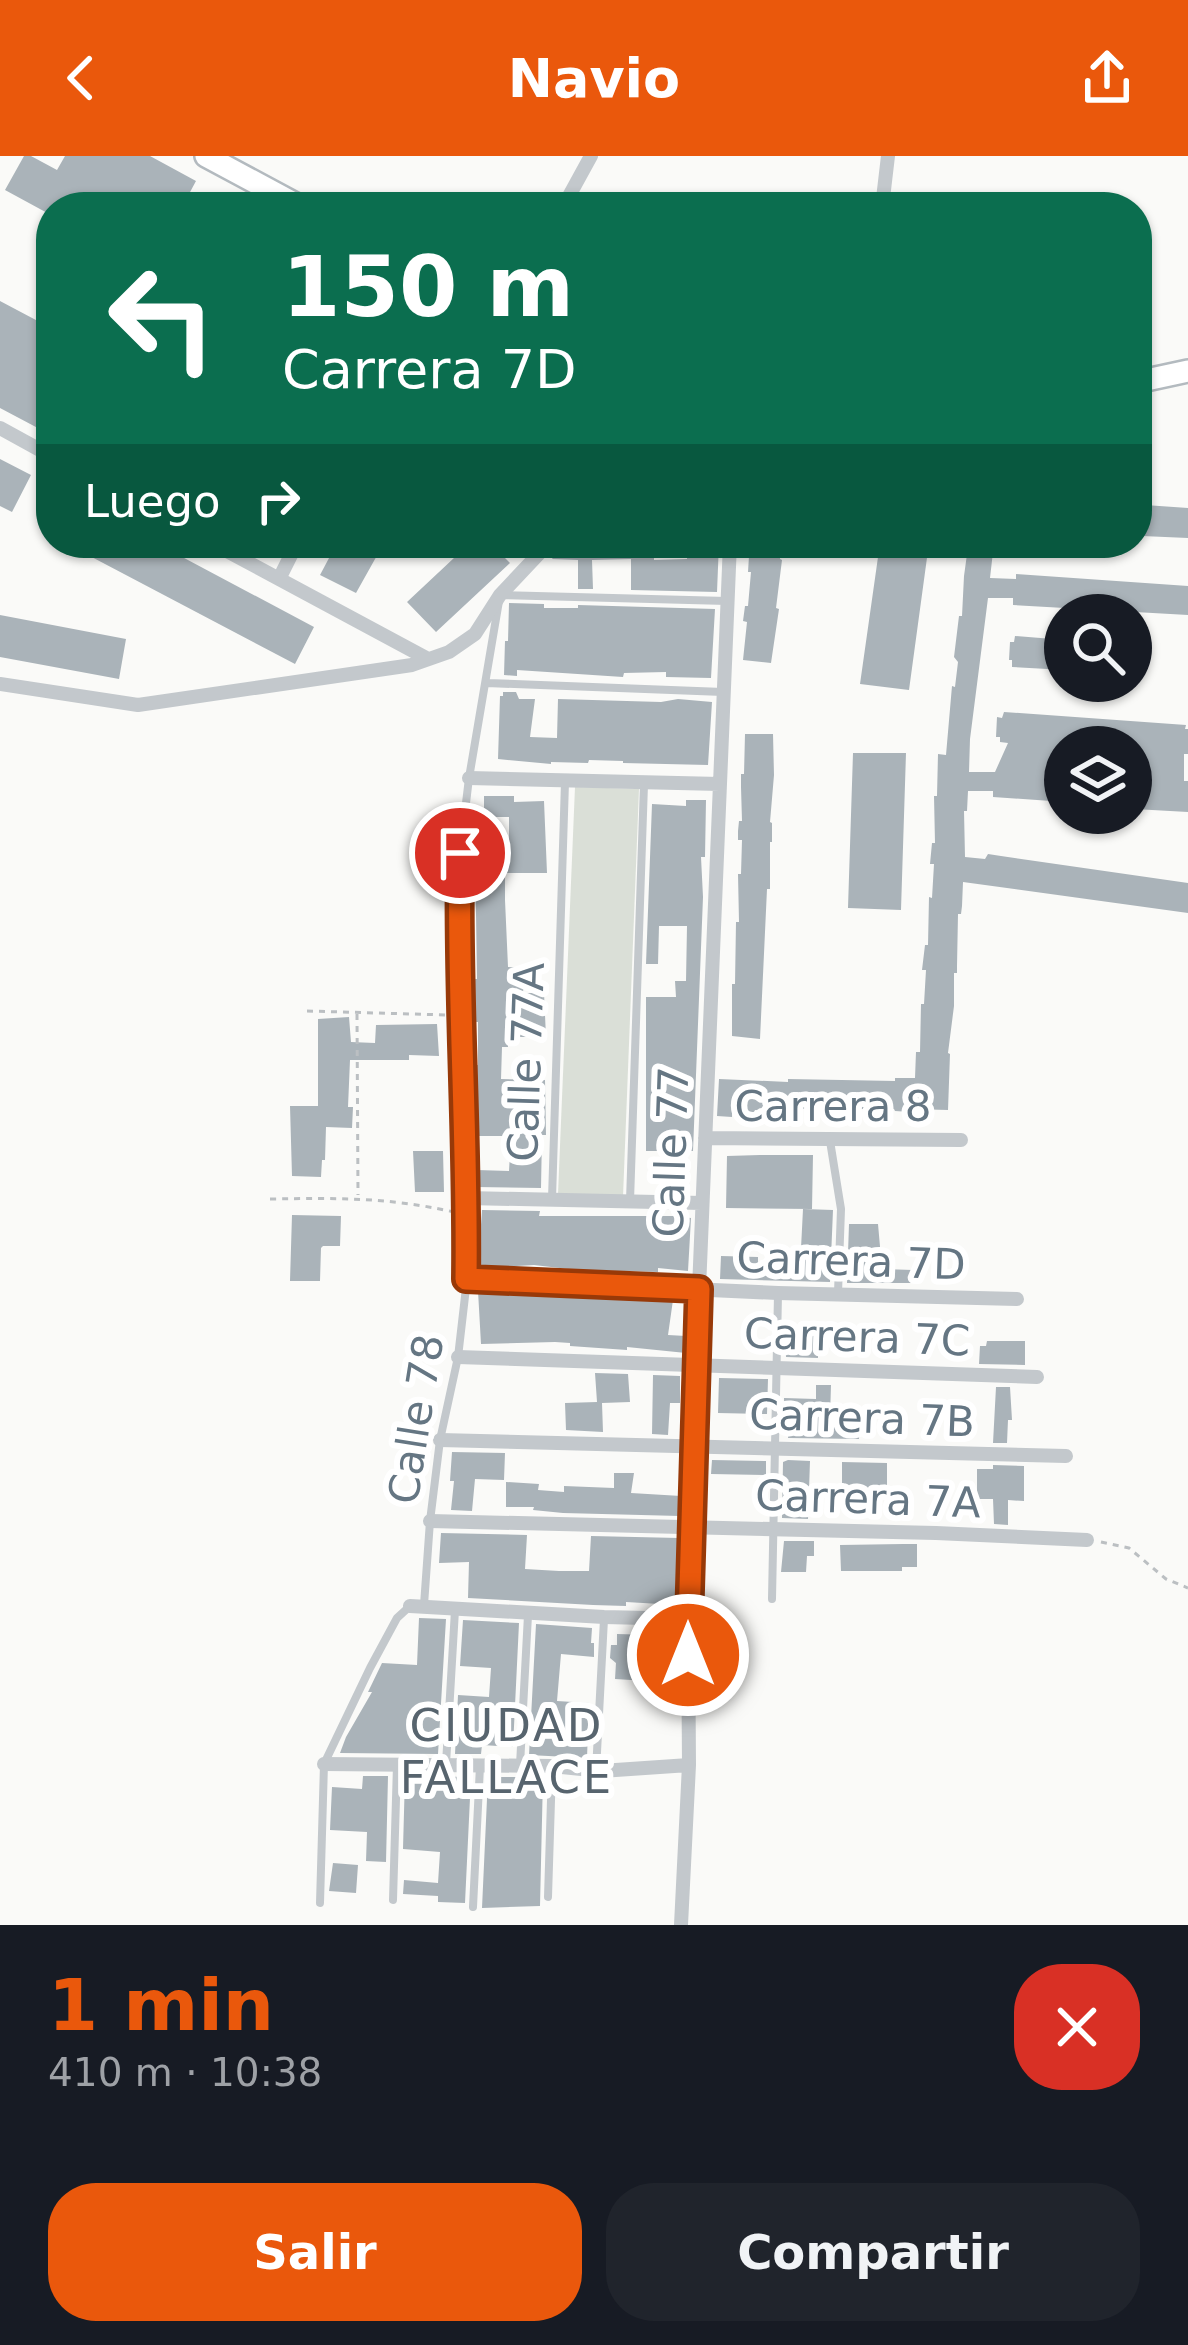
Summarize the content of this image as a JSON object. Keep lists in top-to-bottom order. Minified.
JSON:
{"streets":{"street":["Carrera 8","Calle 77","Carrera 7D","Carrera 7C","Carrera 7B","Carrera 7A"],"lane":["Calle 77A","Calle 78"]},"crossings":[["Carrera 8","Calle 77"],["Calle 77","Carrera 7D"],["Calle 77","Carrera 7C"],["Calle 77","Carrera 7B"],["Calle 77","Carrera 7A"],["Carrera 7D","Calle 78"],["Carrera 7C","Calle 78"],["Carrera 7B","Calle 78"],["Calle 78","Carrera 7A"]],"districts":["CIUDAD FALLACE"],"page":{"header":"Navio","turn":["150 m","Carrera 7D"],"then":"Luego","heading":["1 min","410 m · 10:38"],"buttons":["Salir","Compartir"]}}
